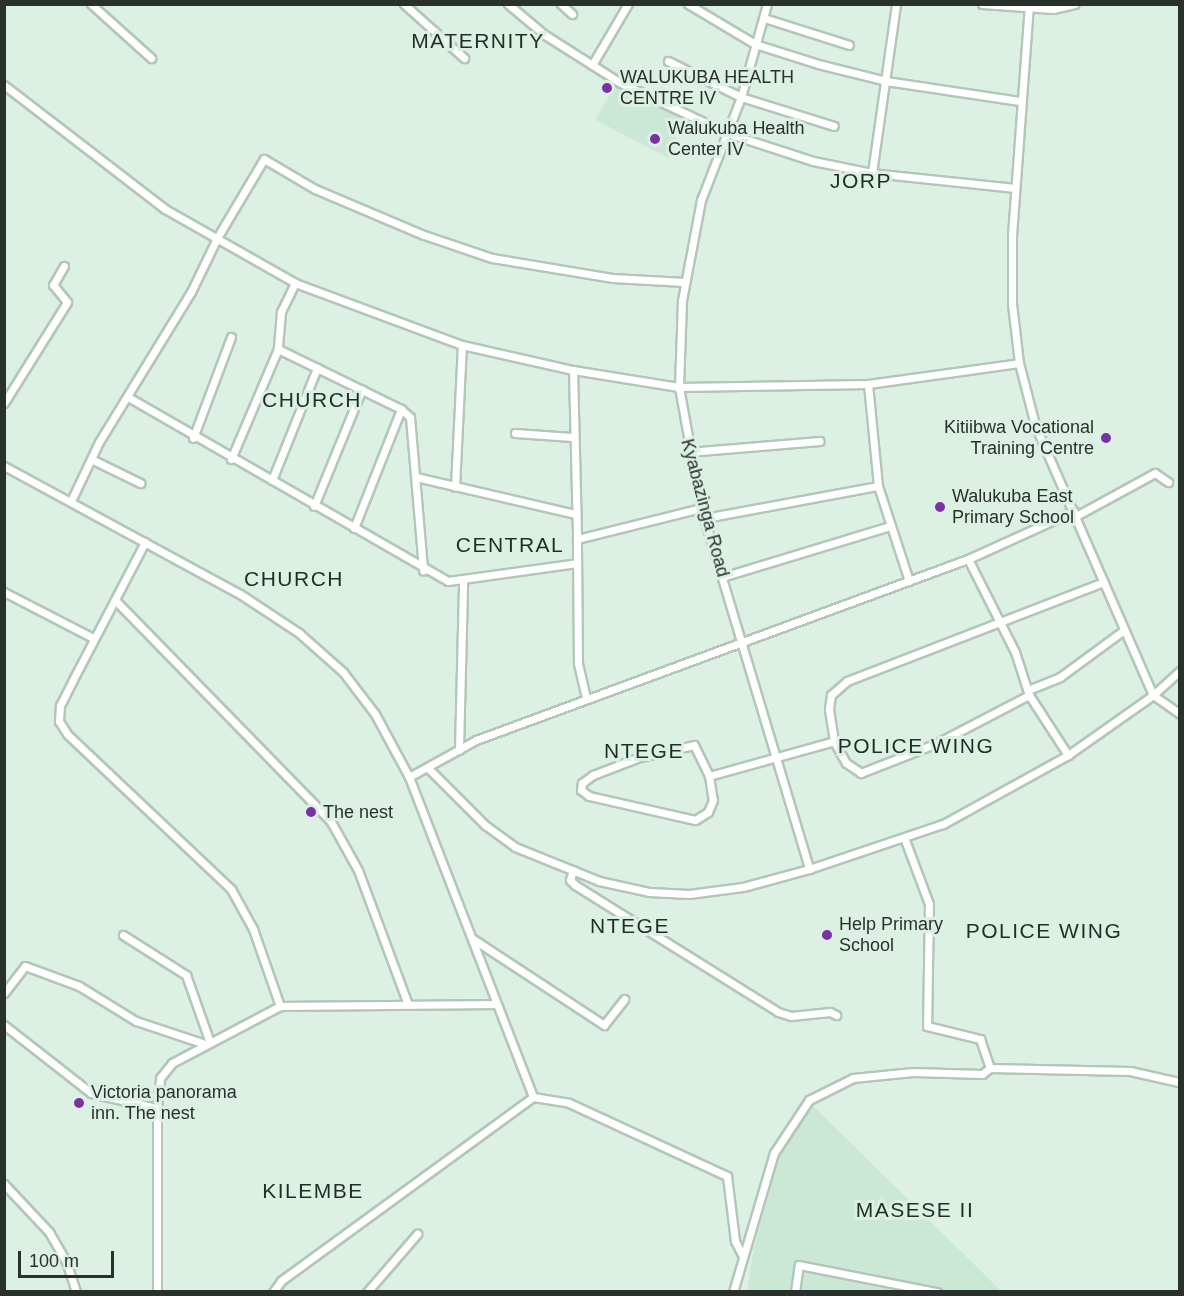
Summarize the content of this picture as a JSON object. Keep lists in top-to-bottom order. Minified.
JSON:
{"streets":{"street":["Kyabazinga Road"]},"districts":["MATERNITY","JORP","CHURCH","CENTRAL","CHURCH","POLICE WING","NTEGE","NTEGE","POLICE WING","KILEMBE","MASESE II"],"places":["WALUKUBA HEALTH CENTRE IV","Walukuba Health Center IV","Kitiibwa Vocational Training Centre","Walukuba East Primary School","The nest","Help Primary School","Victoria panorama inn. The nest"],"scale_bar":"100 m"}
